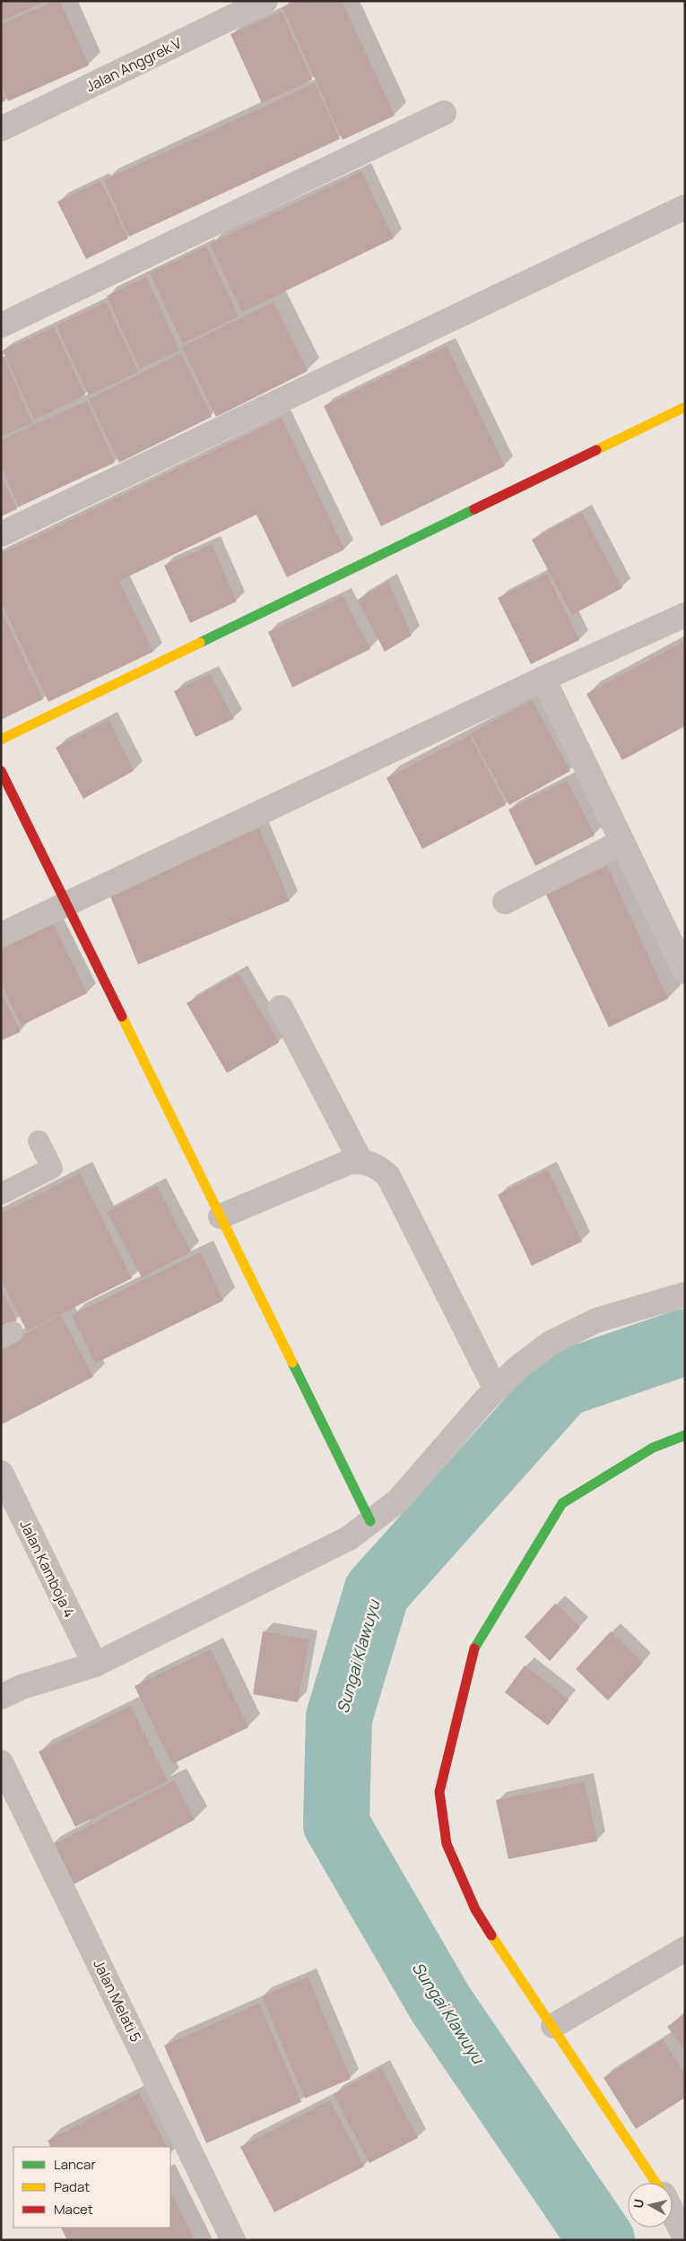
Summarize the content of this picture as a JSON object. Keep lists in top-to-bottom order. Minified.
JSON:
{"streets":{"street":["Jalan Anggrek V","Jalan Kamboja 4","Jalan Melati 5"]},"water":["Sungai Klawuyu"],"legend":["Lancar","Padat","Macet"],"north":"left"}
